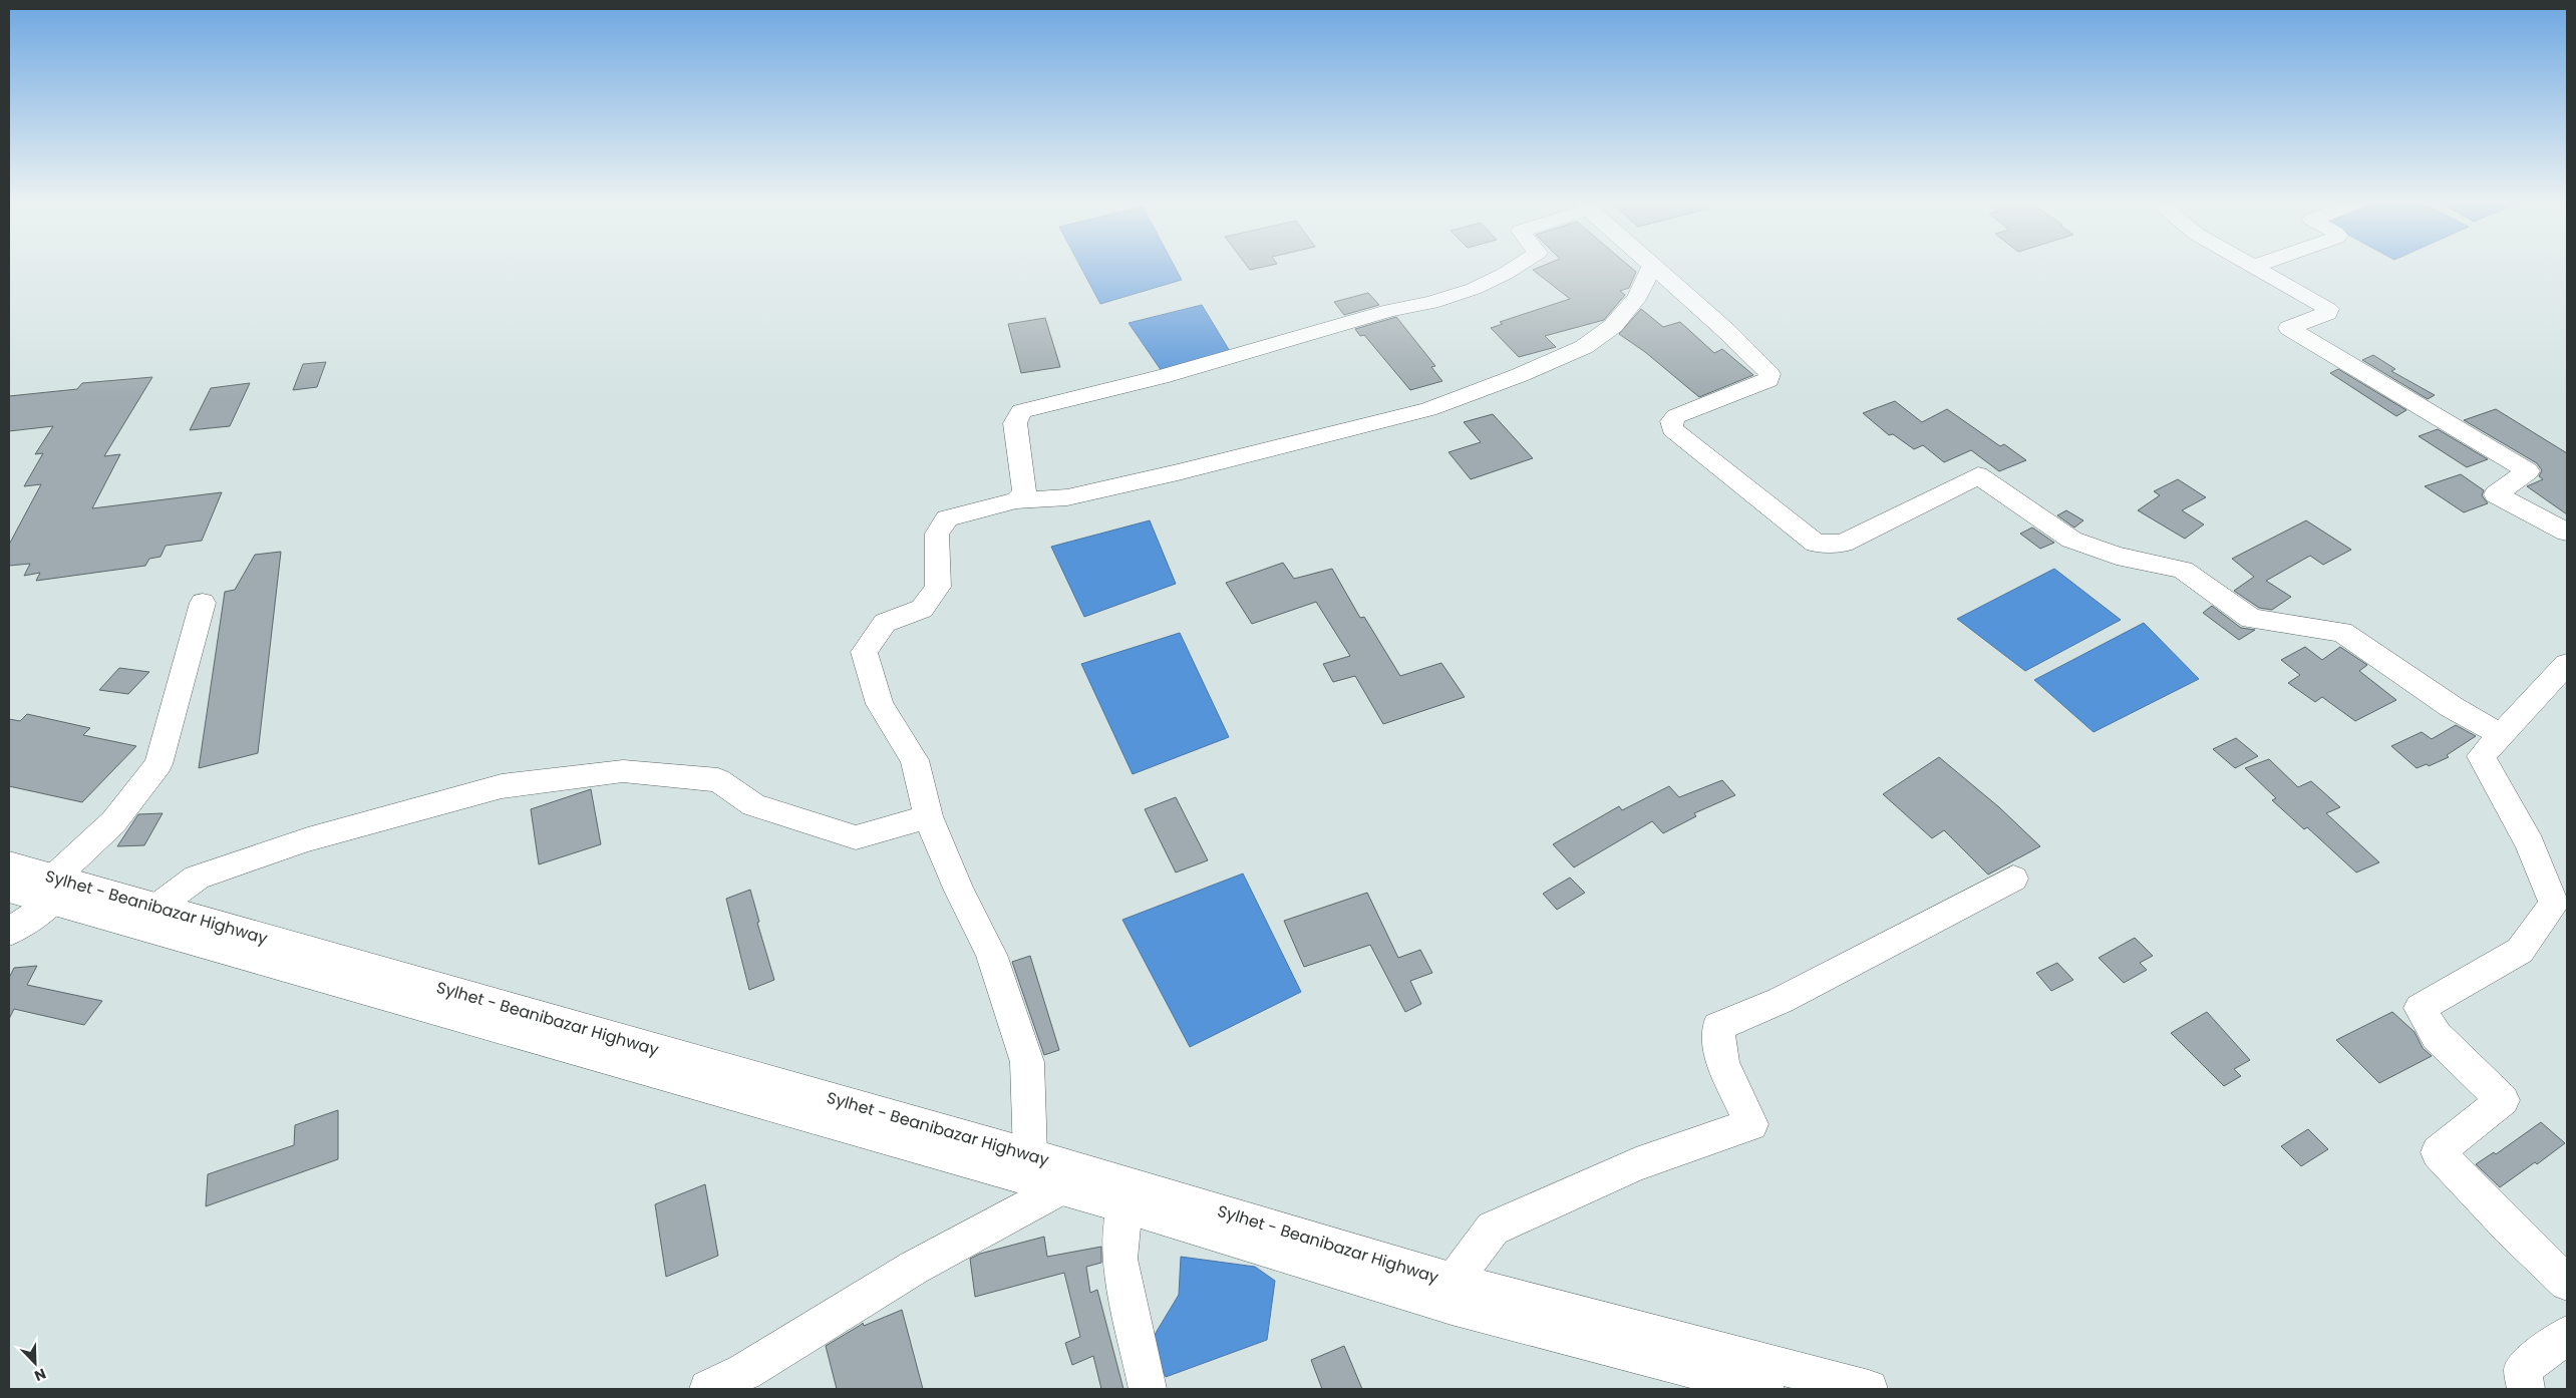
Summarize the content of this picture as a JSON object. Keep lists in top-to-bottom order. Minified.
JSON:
{"streets":{"street":["Sylhet - Beanibazar Highway"]},"north":"bottom right"}
